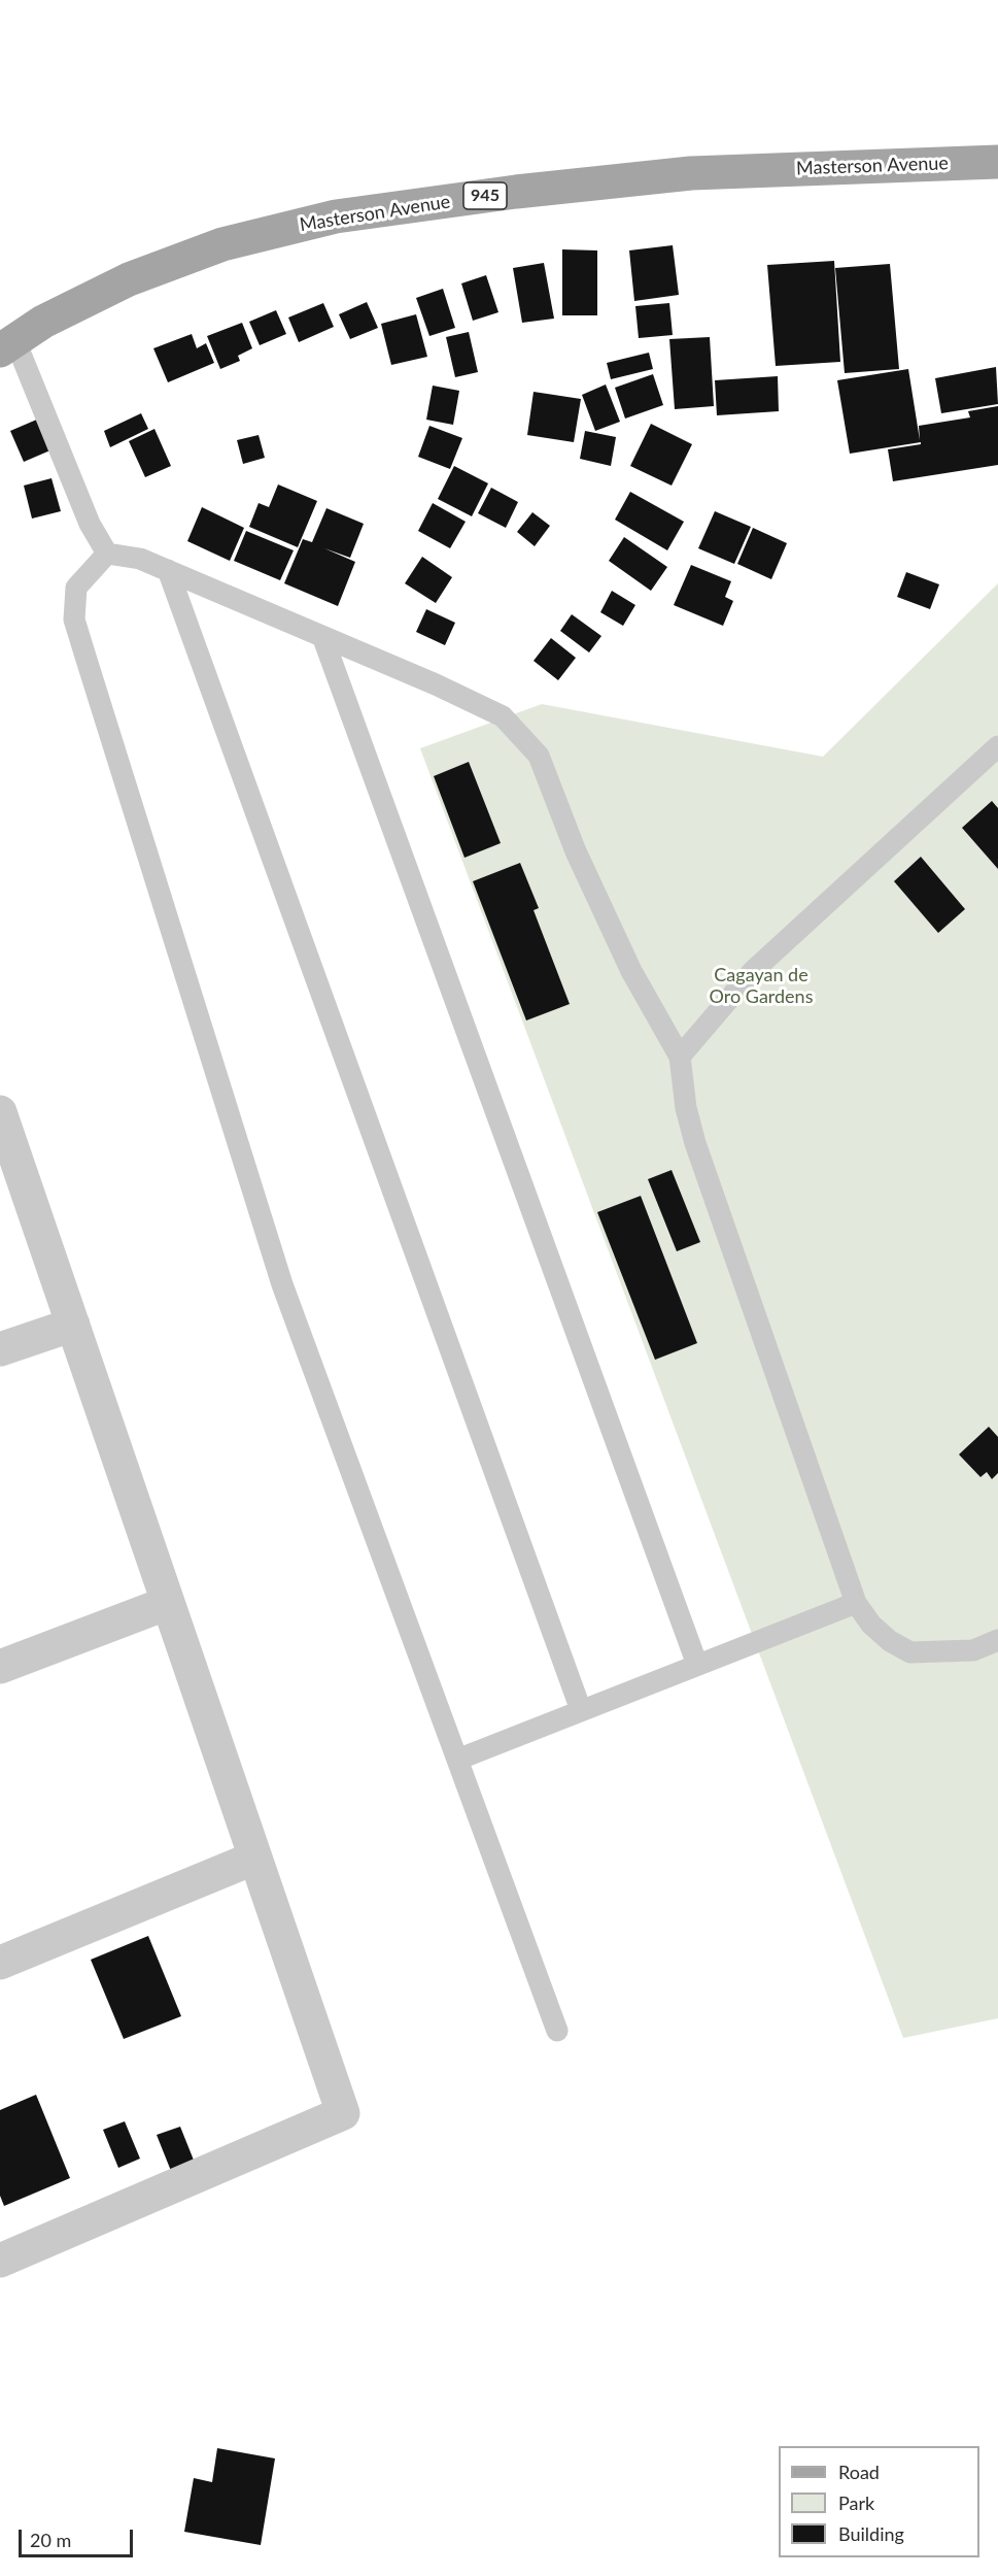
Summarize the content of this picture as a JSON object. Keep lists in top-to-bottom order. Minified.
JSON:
{"streets":{"main road":["Masterson Avenue","945"]},"parks":["Cagayan de Oro Gardens"],"legend":["Road","Park","Building"],"scale_bar":"20 m"}
